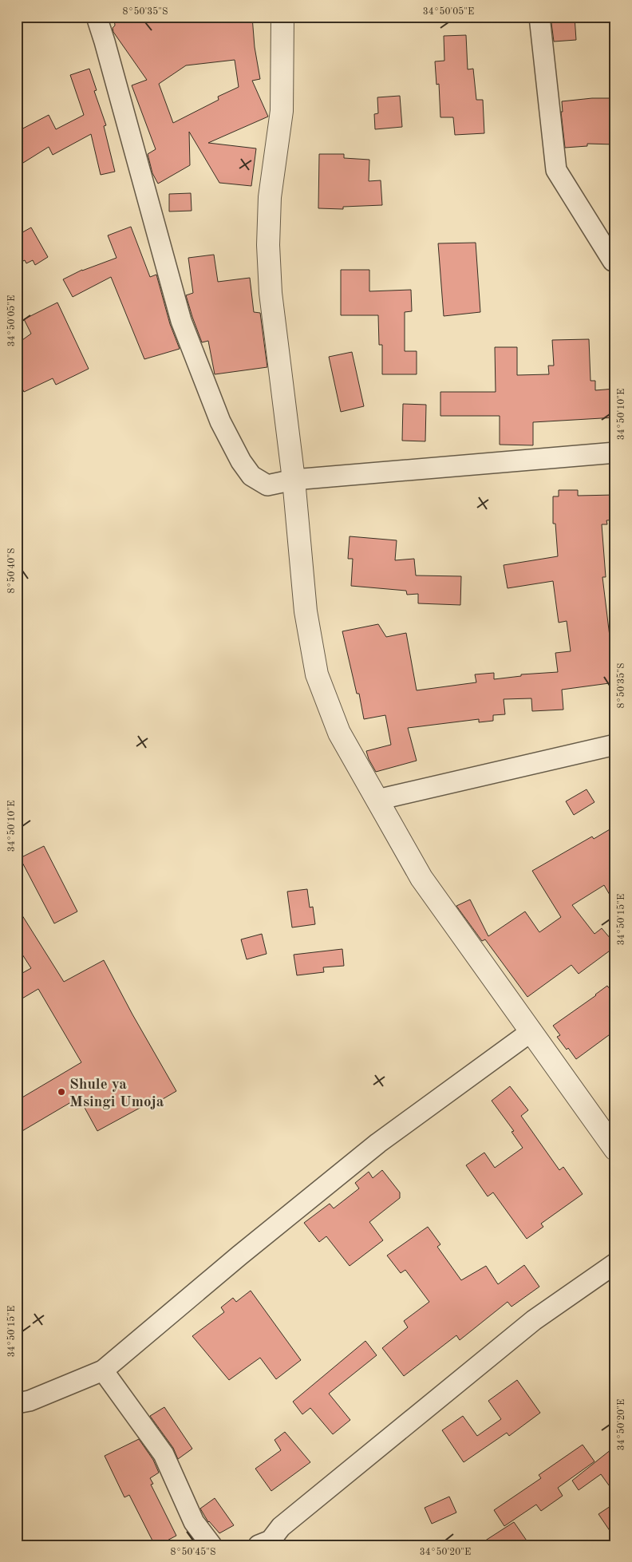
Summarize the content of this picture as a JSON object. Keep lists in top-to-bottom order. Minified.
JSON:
{"places":["Shule ya Msingi Umoja"],"coordinates":["8°50'35\"S","34°50'05\"E","34°50'10\"E","8°50'40\"S","34°50'15\"E","34°50'20\"E","8°50'45\"S"]}
